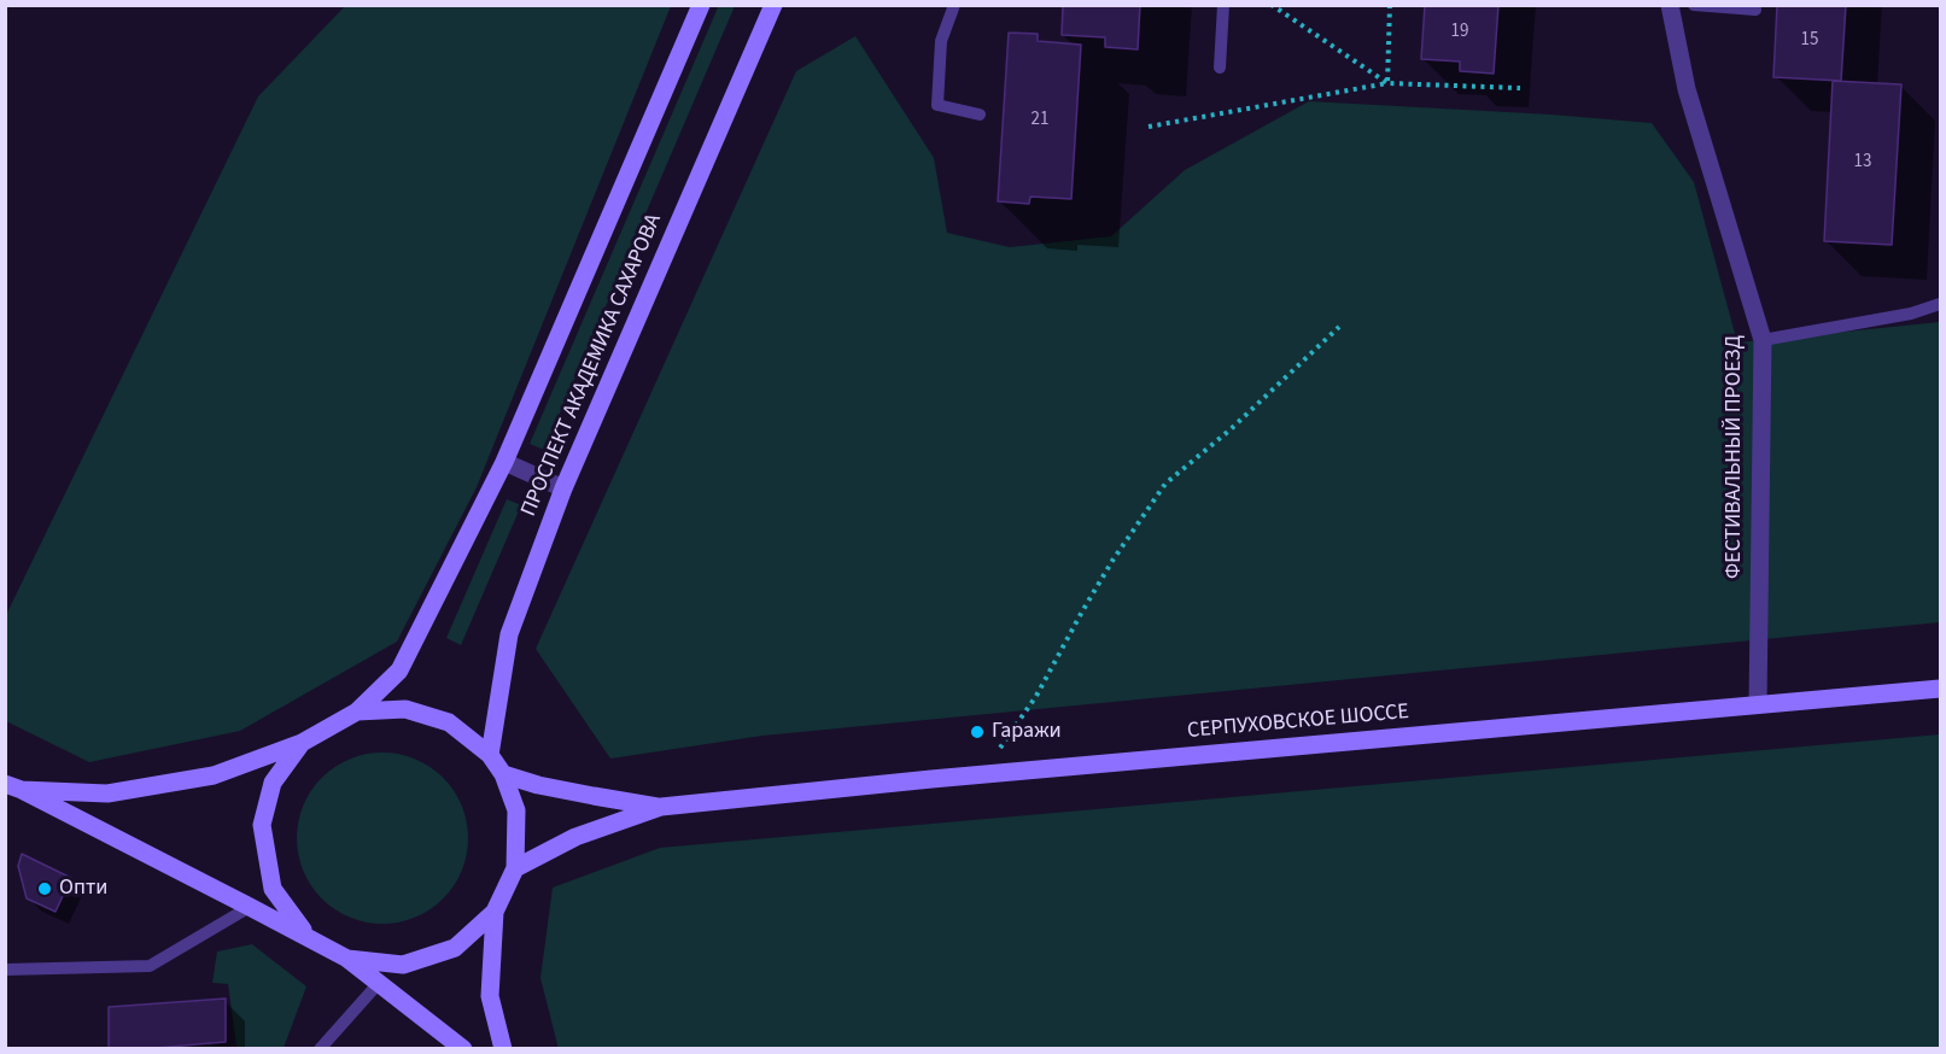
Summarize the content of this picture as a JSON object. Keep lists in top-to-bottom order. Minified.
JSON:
{"streets":{"main road":["ПРОСПЕКТ АКАДЕМИКА САХАРОВА","СЕРПУХОВСКОЕ ШОССЕ"],"street":["ФЕСТИВАЛЬНЫЙ ПРОЕЗД"]},"crossings":[["ФЕСТИВАЛЬНЫЙ ПРОЕЗД","СЕРПУХОВСКОЕ ШОССЕ"]],"places":["Гаражи","Опти"],"house_numbers":["19","15","21","13"]}
